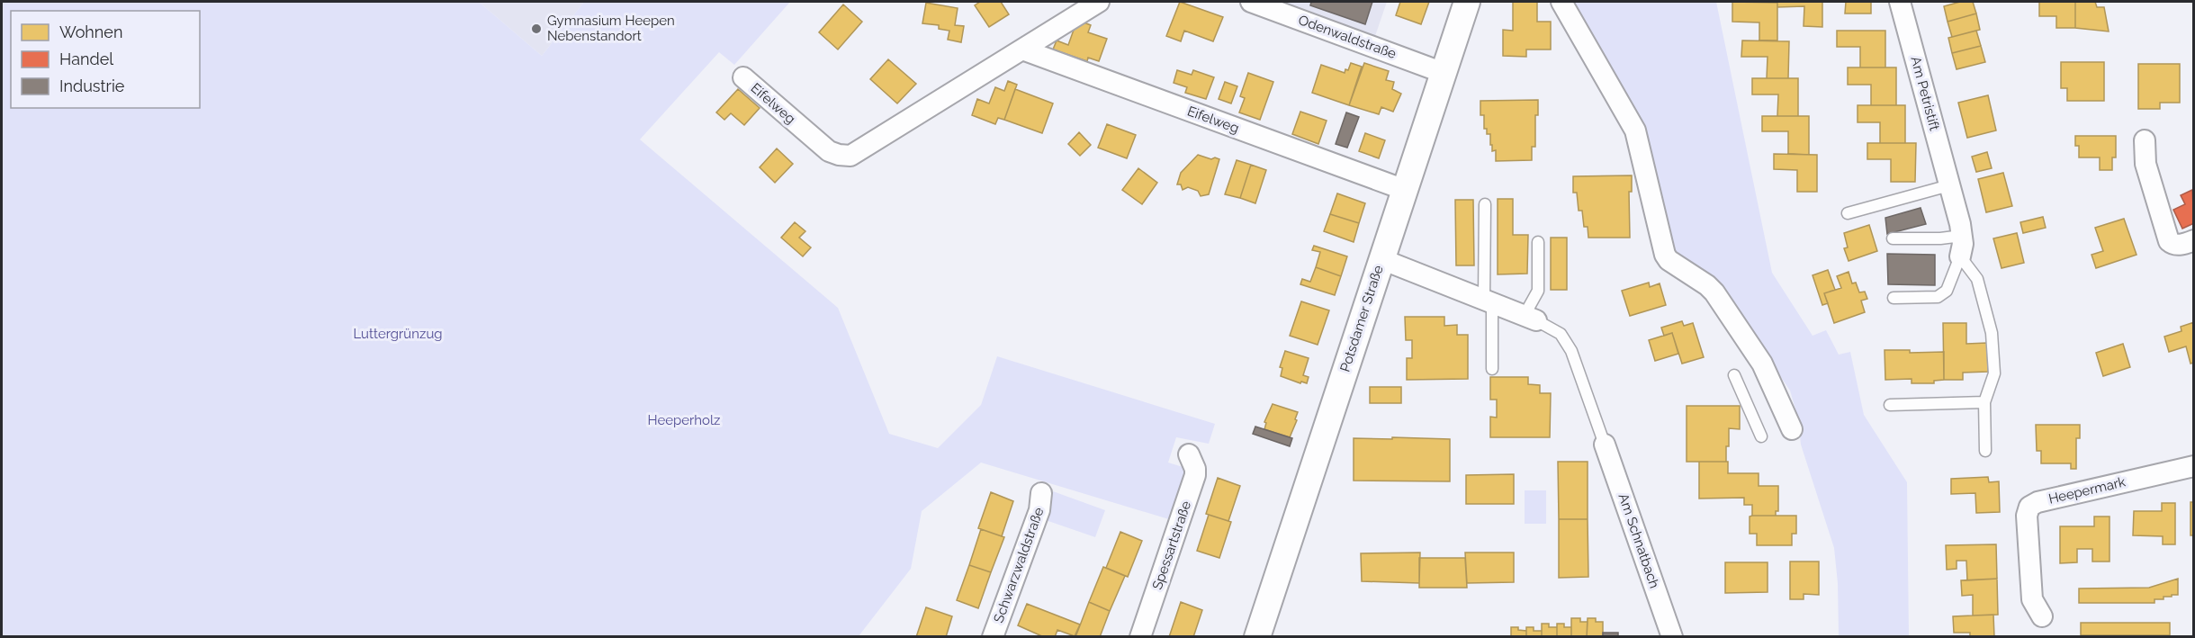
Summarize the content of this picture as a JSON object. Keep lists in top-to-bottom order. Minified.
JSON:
{"streets":{"street":["Odenwaldstraße","Am Petristift","Eifelweg","Potsdamer Straße","Heepermark","Am Schnatbach","Spessartstraße","Schwarzwaldstraße"]},"crossings":[["Odenwaldstraße","Potsdamer Straße"],["Eifelweg","Potsdamer Straße"]],"parks":["Luttergrünzug","Heeperholz"],"places":["Gymnasium Heepen Nebenstandort"],"legend":["Wohnen","Handel","Industrie"]}
